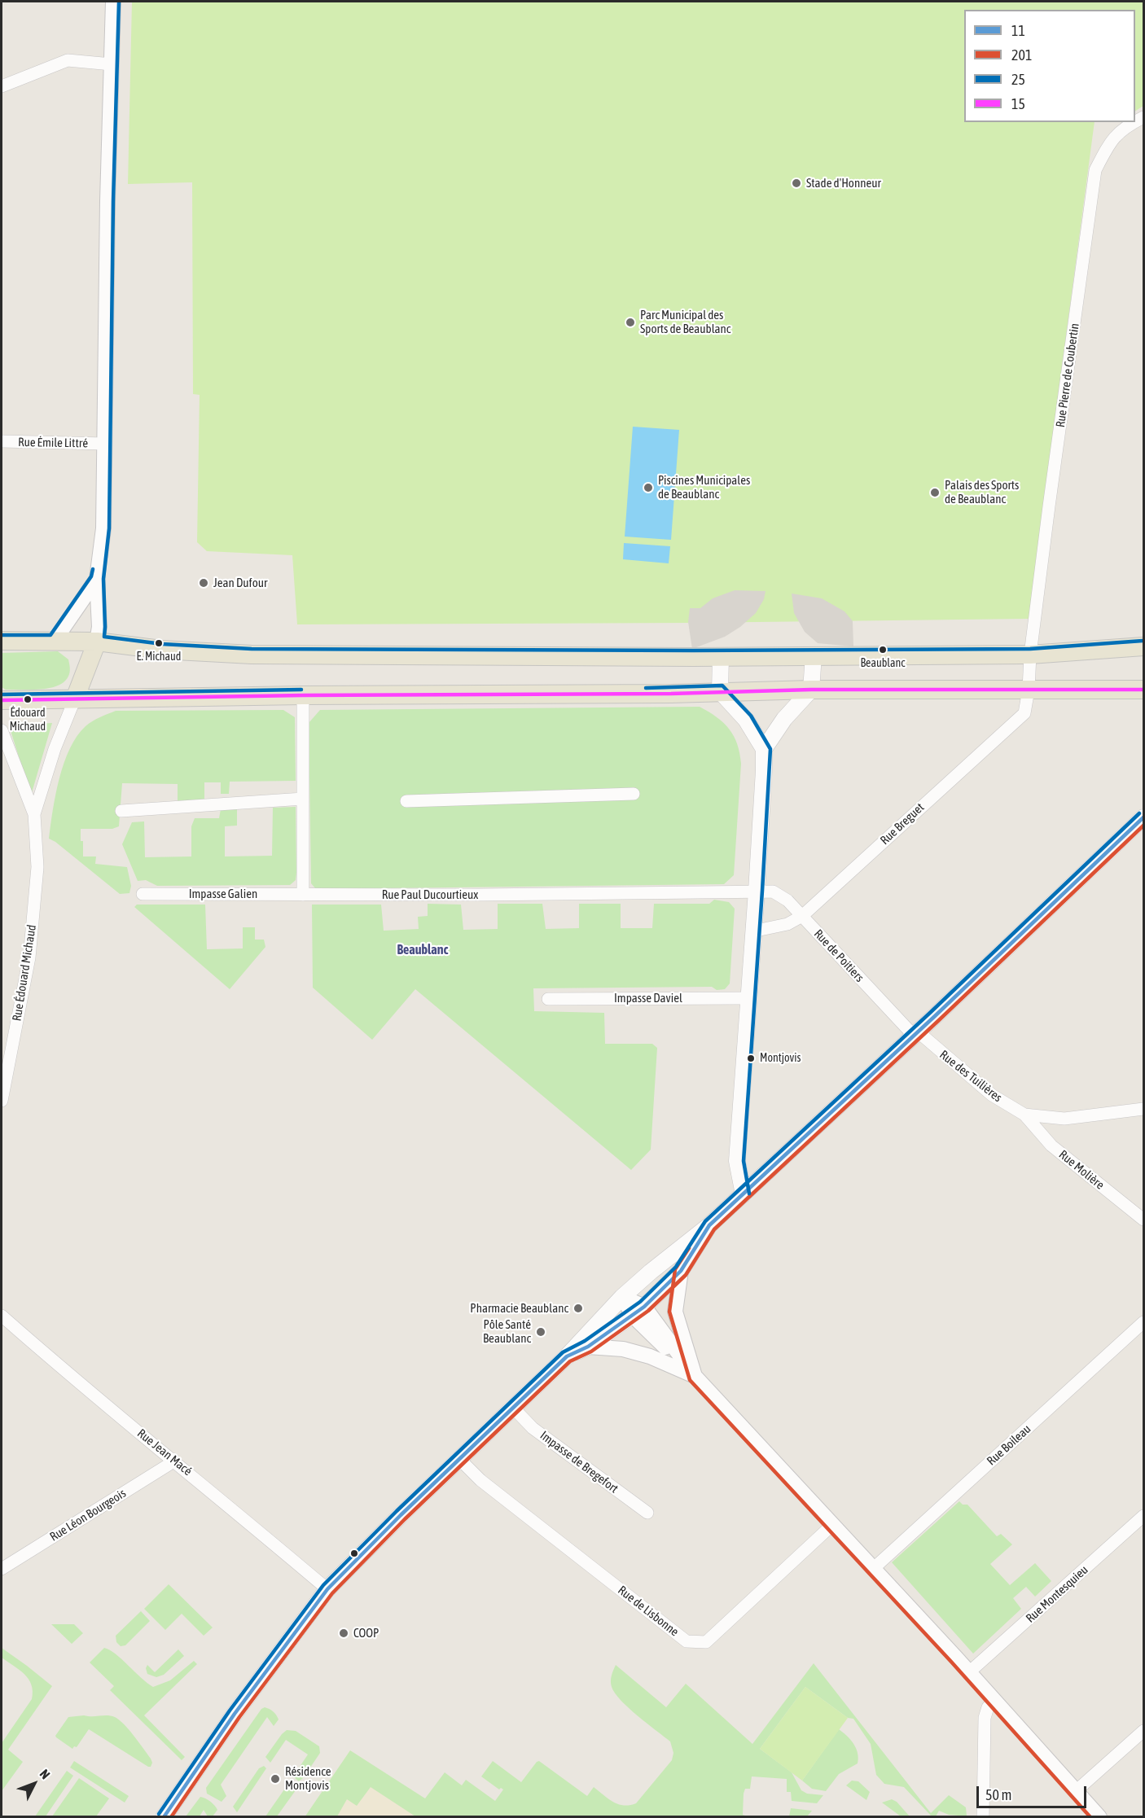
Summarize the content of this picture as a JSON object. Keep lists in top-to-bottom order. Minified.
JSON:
{"streets":{"main road":["Rue Édouard Michaud"],"street":["Rue Pierre de Coubertin","Rue Émile Littré","Rue Breguet","Impasse Galien","Rue Paul Ducourtieux","Rue de Poitiers","Impasse Daviel","Rue des Tuilières","Rue Molière","Rue Boileau","Rue Jean Macé","Impasse de Bregefort","Rue Léon Bourgeois","Rue Montesquieu","Rue de Lisbonne"]},"crossings":[["Rue Pierre de Coubertin","Rue Breguet"],["Rue Breguet","Rue de Poitiers"],["Impasse Galien","Rue Paul Ducourtieux"],["Rue Paul Ducourtieux","Rue de Poitiers"],["Rue de Poitiers","Rue des Tuilières"],["Rue des Tuilières","Rue Molière"],["Rue Jean Macé","Rue Léon Bourgeois"]],"districts":["Beaublanc"],"places":["Stade d'Honneur","Parc Municipal des Sports de Beaublanc","Piscines Municipales de Beaublanc","Palais des Sports de Beaublanc","Jean Dufour","E. Michaud","Beaublanc","Édouard Michaud","Montjovis","Pharmacie Beaublanc","Pôle Santé Beaublanc","COOP","Résidence Montjovis"],"lines":["transit line 25","transit line 15","transit line 11","transit line 201"],"legend":["11","201","25","15"],"scale_bar":"50 m","north":"top right"}
